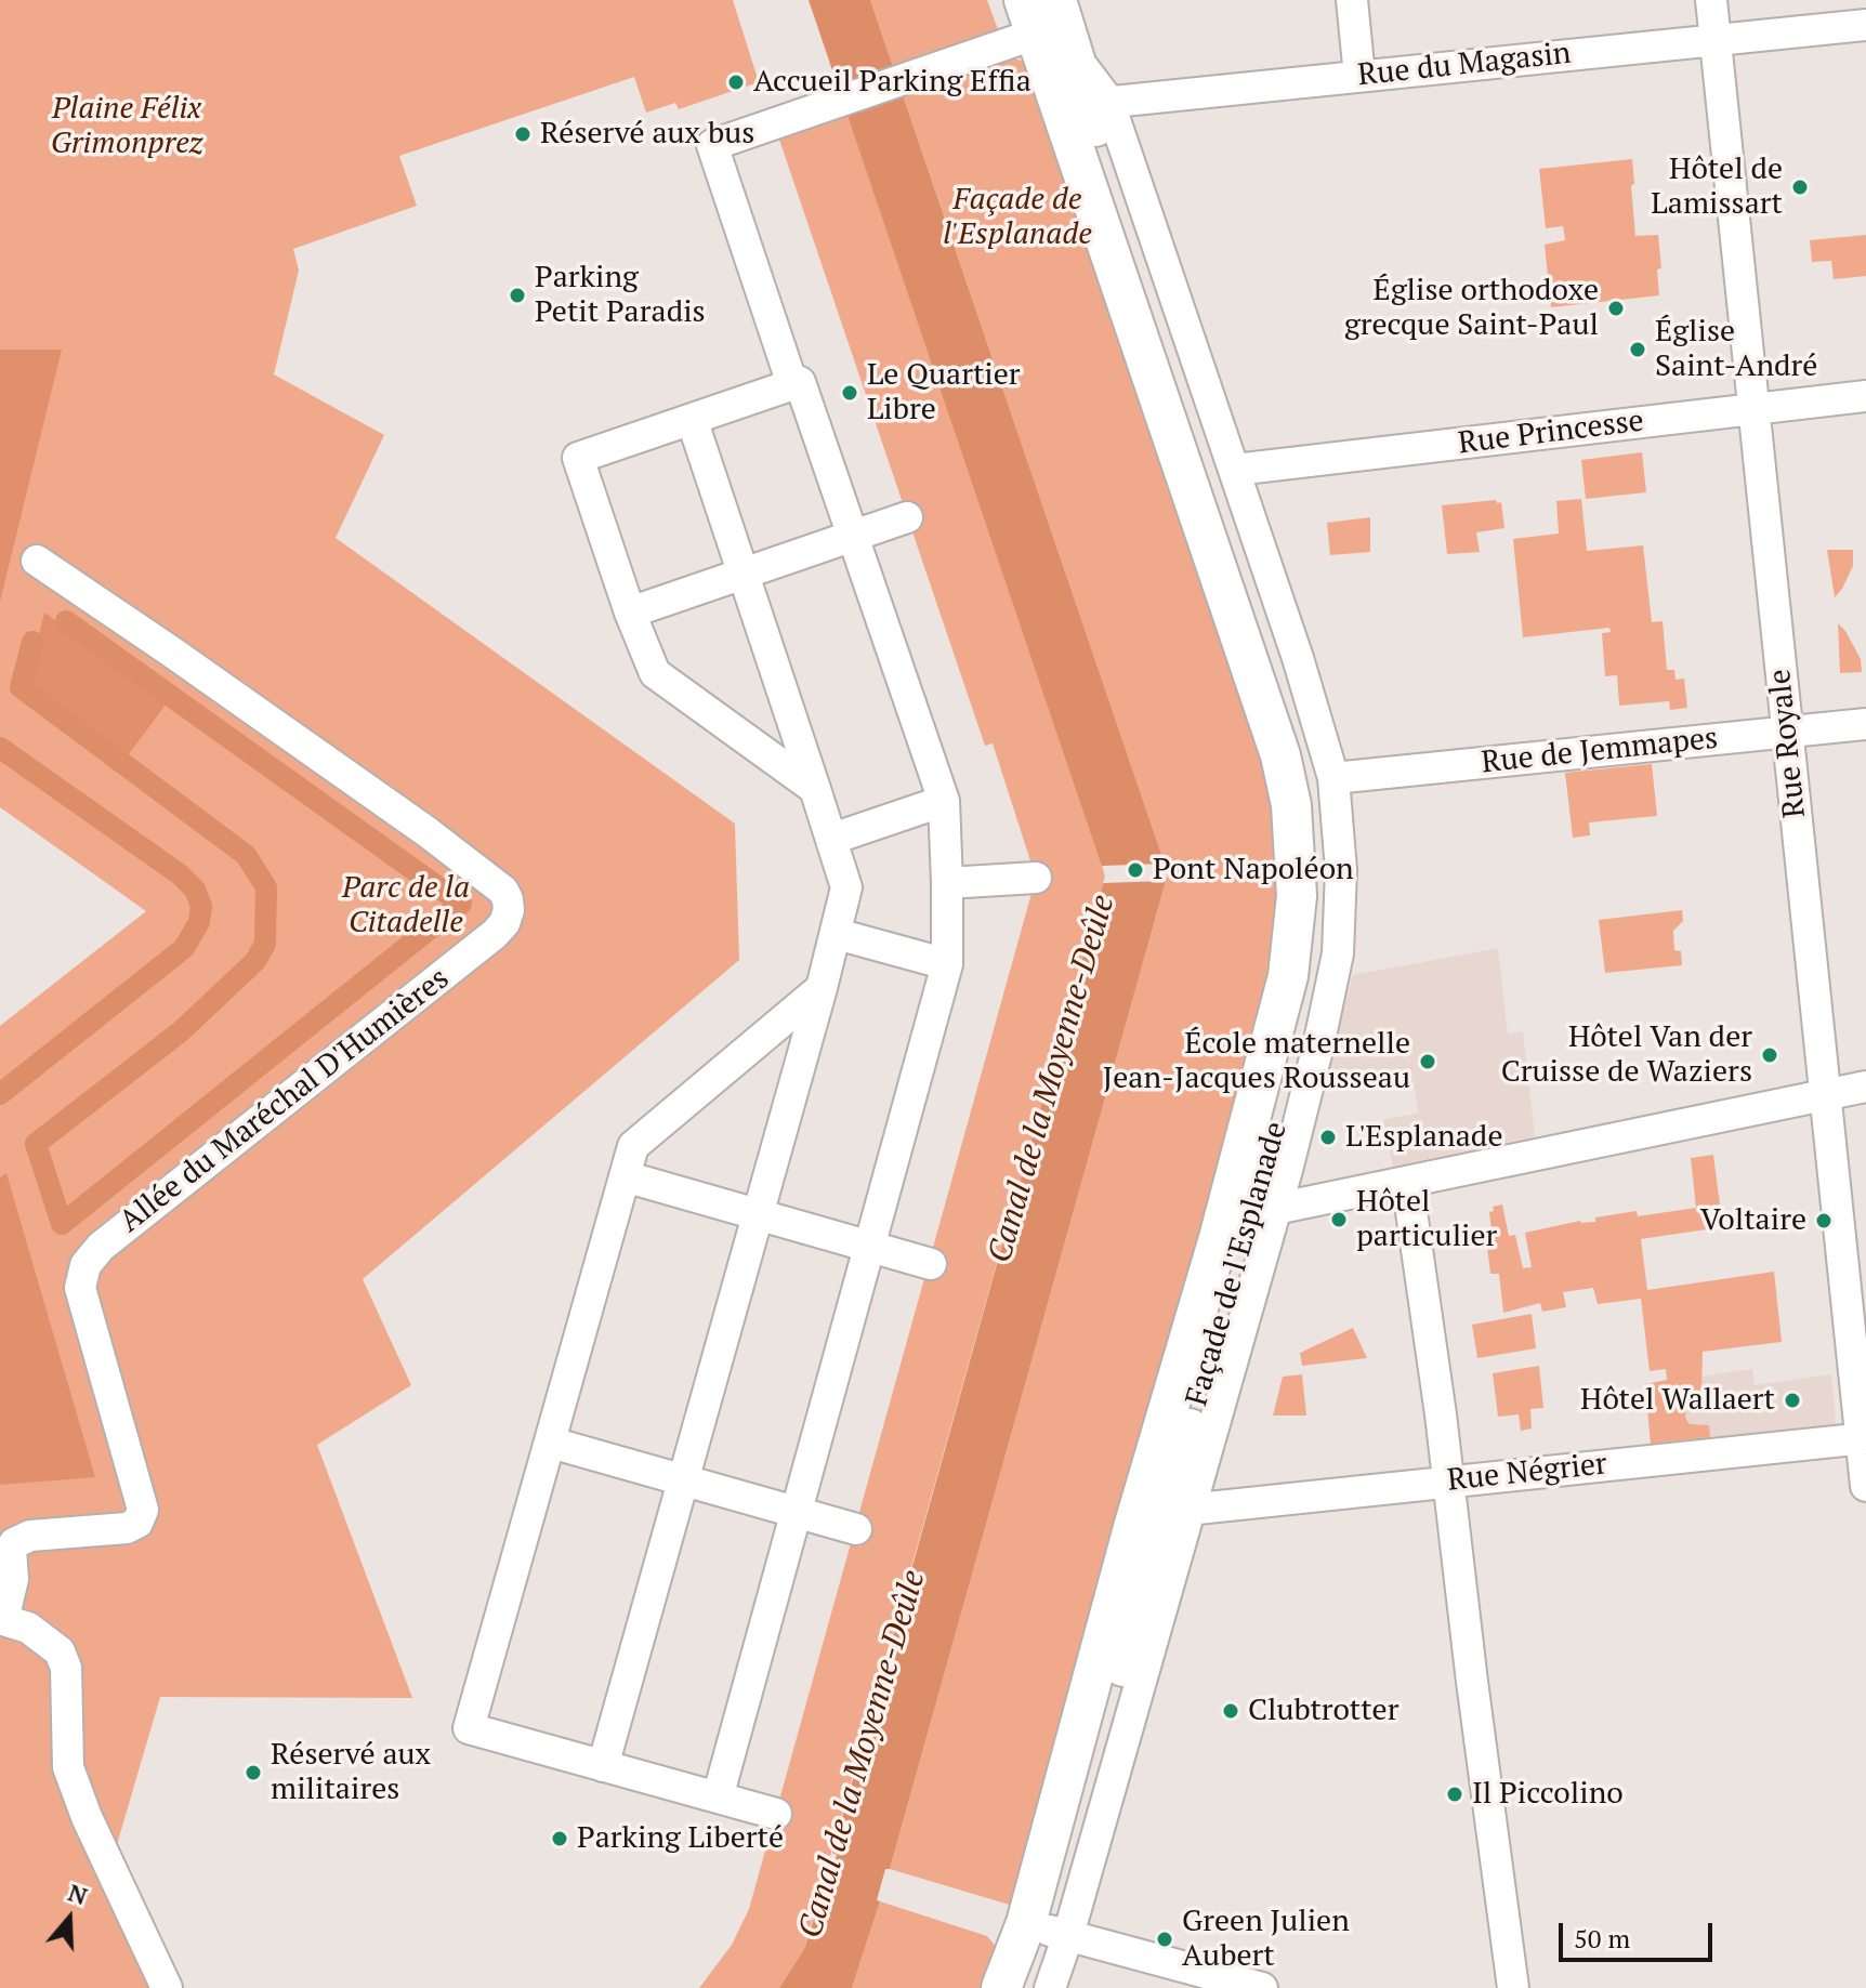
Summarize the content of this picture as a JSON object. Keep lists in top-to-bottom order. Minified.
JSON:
{"streets":{"main road":["Façade de l'Esplanade"],"street":["Rue du Magasin","Rue Princesse","Rue Royale","Rue de Jemmapes","Allée du Maréchal D'Humières","Rue Négrier"]},"crossings":[["Rue du Magasin","Rue Royale"],["Rue du Magasin","Façade de l'Esplanade"],["Rue Princesse","Rue Royale"],["Rue Princesse","Façade de l'Esplanade"],["Rue Royale","Rue de Jemmapes"],["Rue Royale","Rue Négrier"],["Rue de Jemmapes","Façade de l'Esplanade"],["Façade de l'Esplanade","Rue Négrier"]],"water":["Canal de la Moyenne-Deûle"],"parks":["Plaine Félix Grimonprez","Façade de l'Esplanade","Parc de la Citadelle"],"places":["Accueil Parking Effia","Réservé aux bus","Hôtel de Lamissart","Parking Petit Paradis","Église orthodoxe grecque Saint-Paul","Église Saint-André","Le Quartier Libre","Pont Napoléon","Hôtel Van der Cruisse de Waziers","École maternelle Jean-Jacques Rousseau","L'Esplanade","Hôtel particulier","Voltaire","Hôtel Wallaert","Clubtrotter","Réservé aux militaires","Il Piccolino","Parking Liberté","Green Julien Aubert"],"scale_bar":"50 m","north":"top"}
